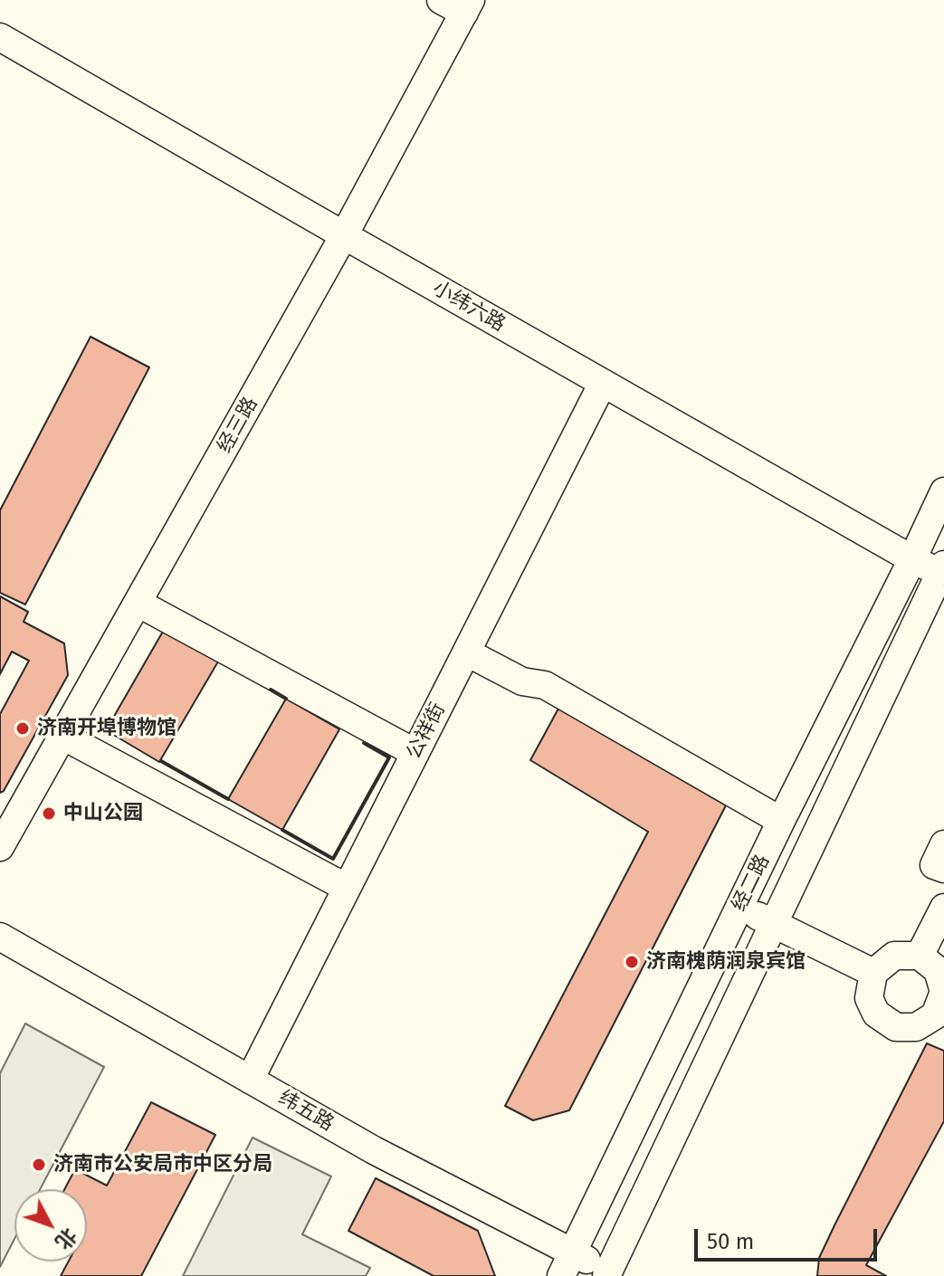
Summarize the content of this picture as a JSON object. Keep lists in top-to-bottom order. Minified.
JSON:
{"streets":{"street":["小纬六路","经三路","公祥街","经二路","纬五路"]},"crossings":[["小纬六路","经三路"],["小纬六路","公祥街"],["小纬六路","经二路"],["公祥街","纬五路"],["经二路","纬五路"]],"places":["济南开埠博物馆","中山公园","济南槐荫润泉宾馆","济南市公安局市中区分局"],"scale_bar":"50 m","north":"bottom right"}
